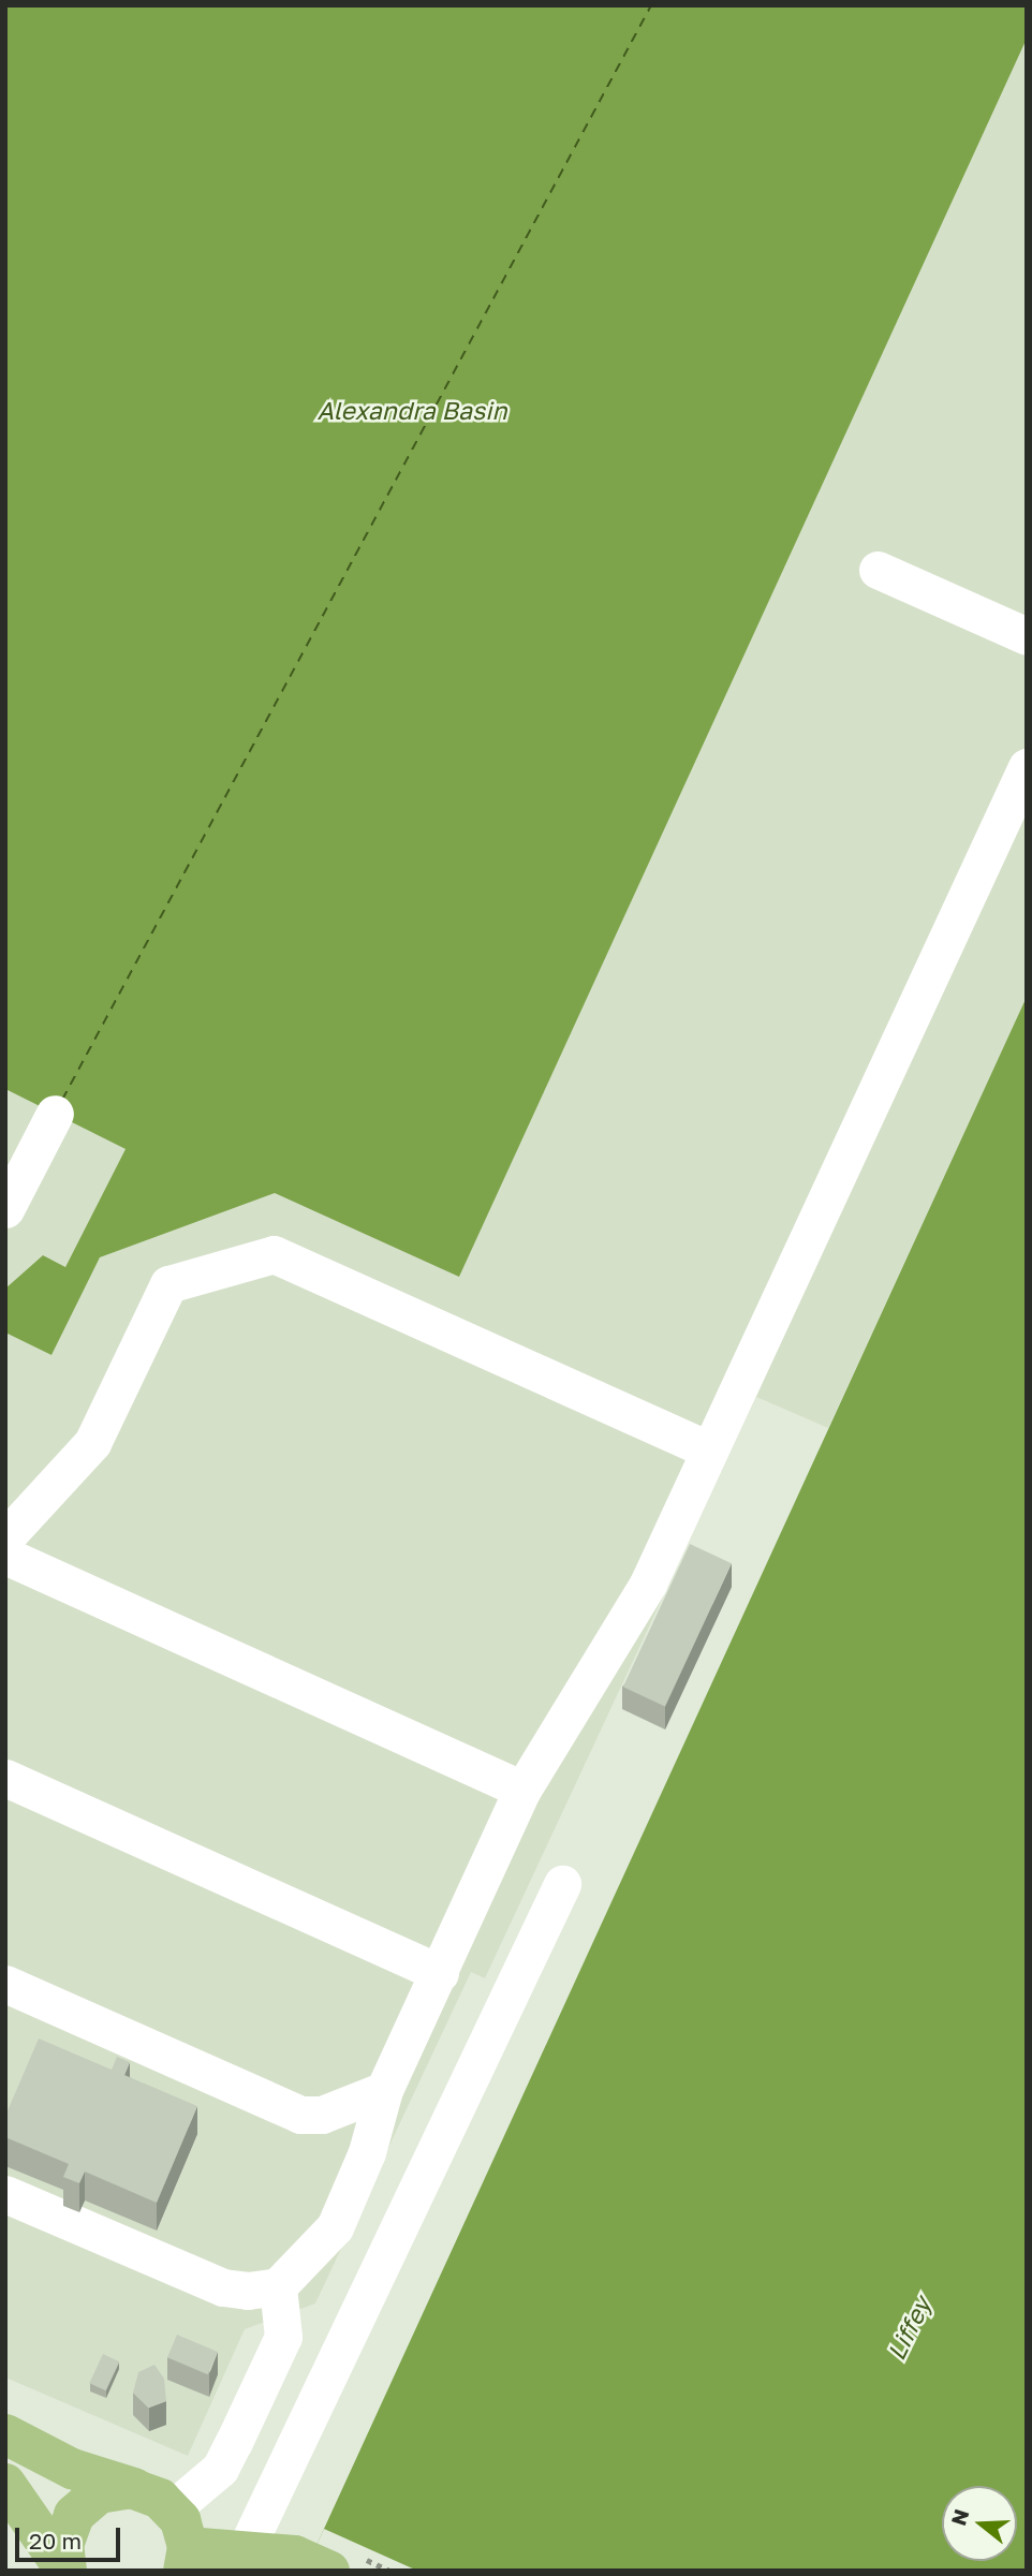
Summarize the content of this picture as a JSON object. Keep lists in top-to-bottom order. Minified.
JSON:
{"water":["Alexandra Basin","Liffey"],"scale_bar":"20 m","north":"left"}
